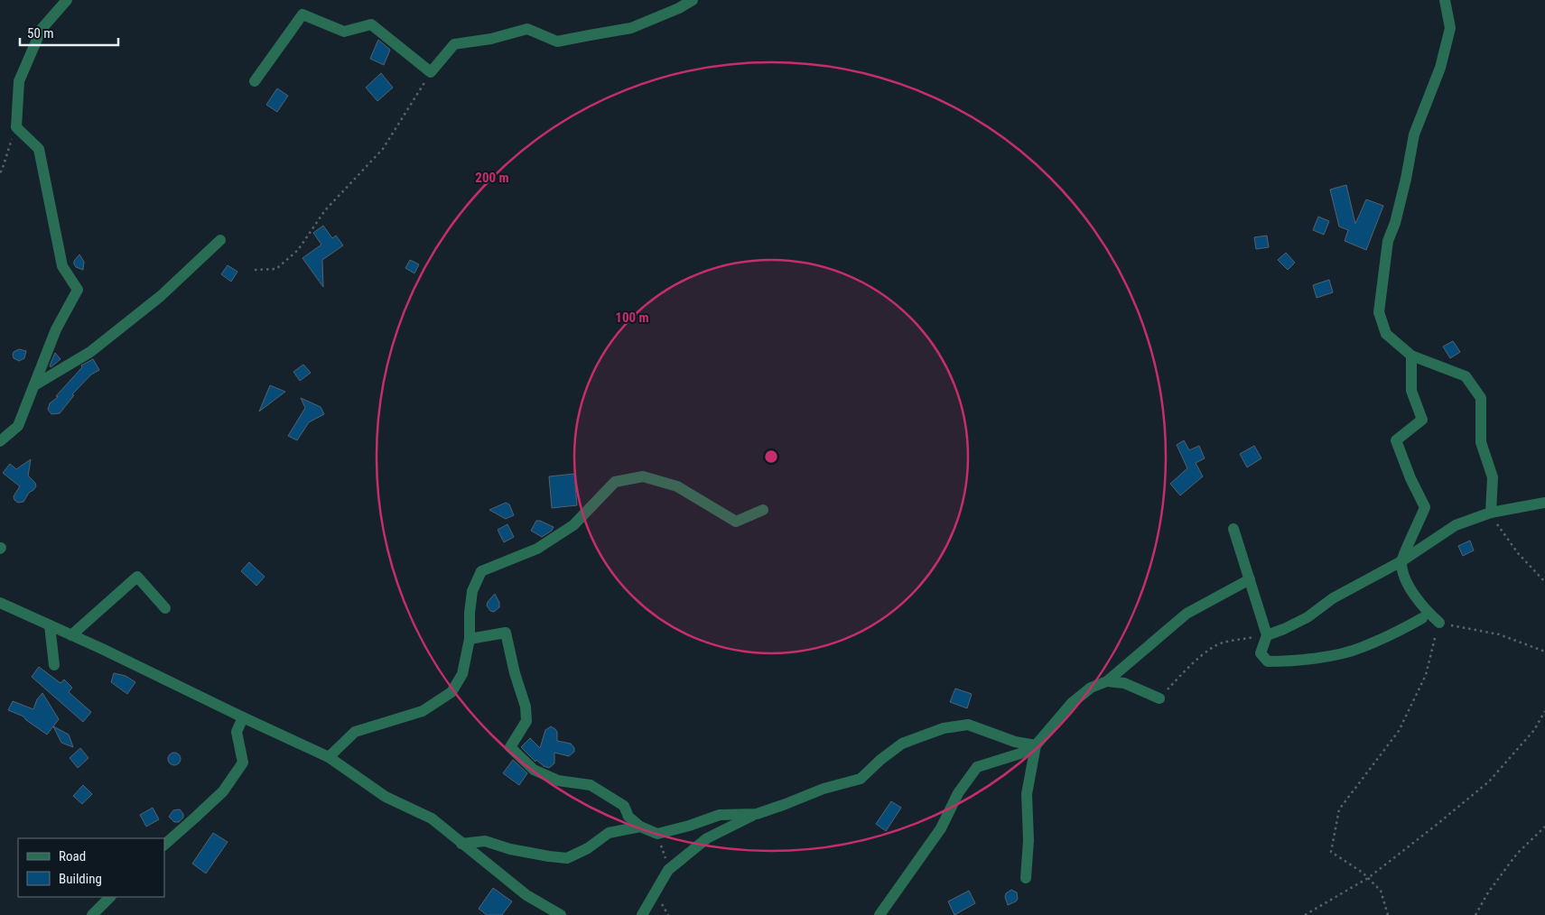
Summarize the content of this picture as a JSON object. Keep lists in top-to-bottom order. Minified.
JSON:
{"legend":["Road","Building"],"scale_bar":"50 m","rings":["200 m","100 m"]}
